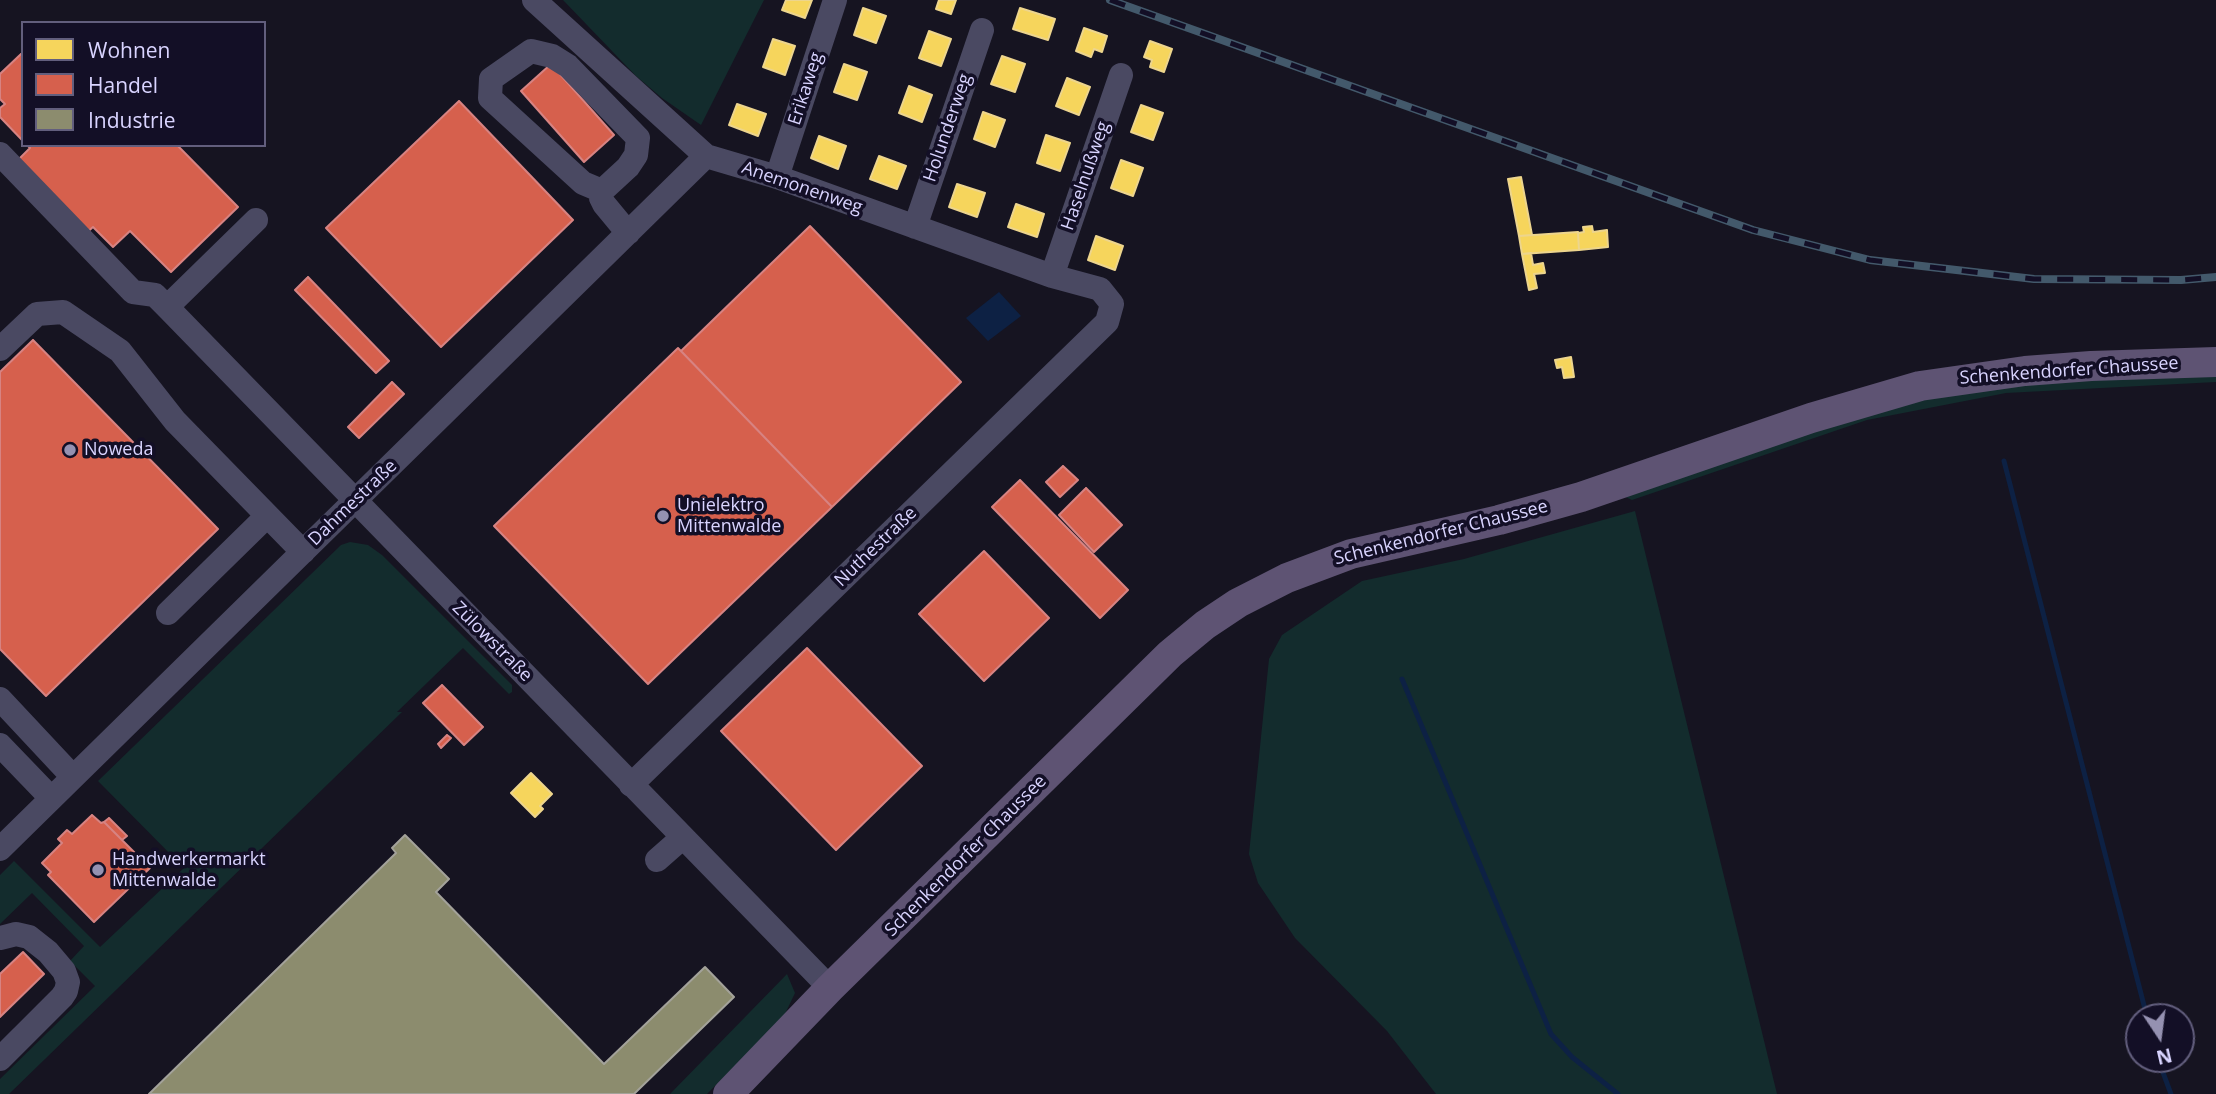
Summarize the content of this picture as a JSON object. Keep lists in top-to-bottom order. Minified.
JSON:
{"streets":{"main road":["Schenkendorfer Chaussee"],"street":["Erikaweg","Holunderweg","Haselnußweg","Anemonenweg","Dahmestraße","Nuthestraße","Zülowstraße"]},"crossings":[["Erikaweg","Anemonenweg"],["Holunderweg","Anemonenweg"],["Haselnußweg","Anemonenweg"],["Anemonenweg","Dahmestraße"],["Anemonenweg","Nuthestraße"],["Schenkendorfer Chaussee","Zülowstraße"],["Dahmestraße","Zülowstraße"],["Nuthestraße","Zülowstraße"]],"places":["Noweda","Unielektro Mittenwalde","Handwerkermarkt Mittenwalde"],"legend":["Wohnen","Handel","Industrie"],"north":"bottom"}
